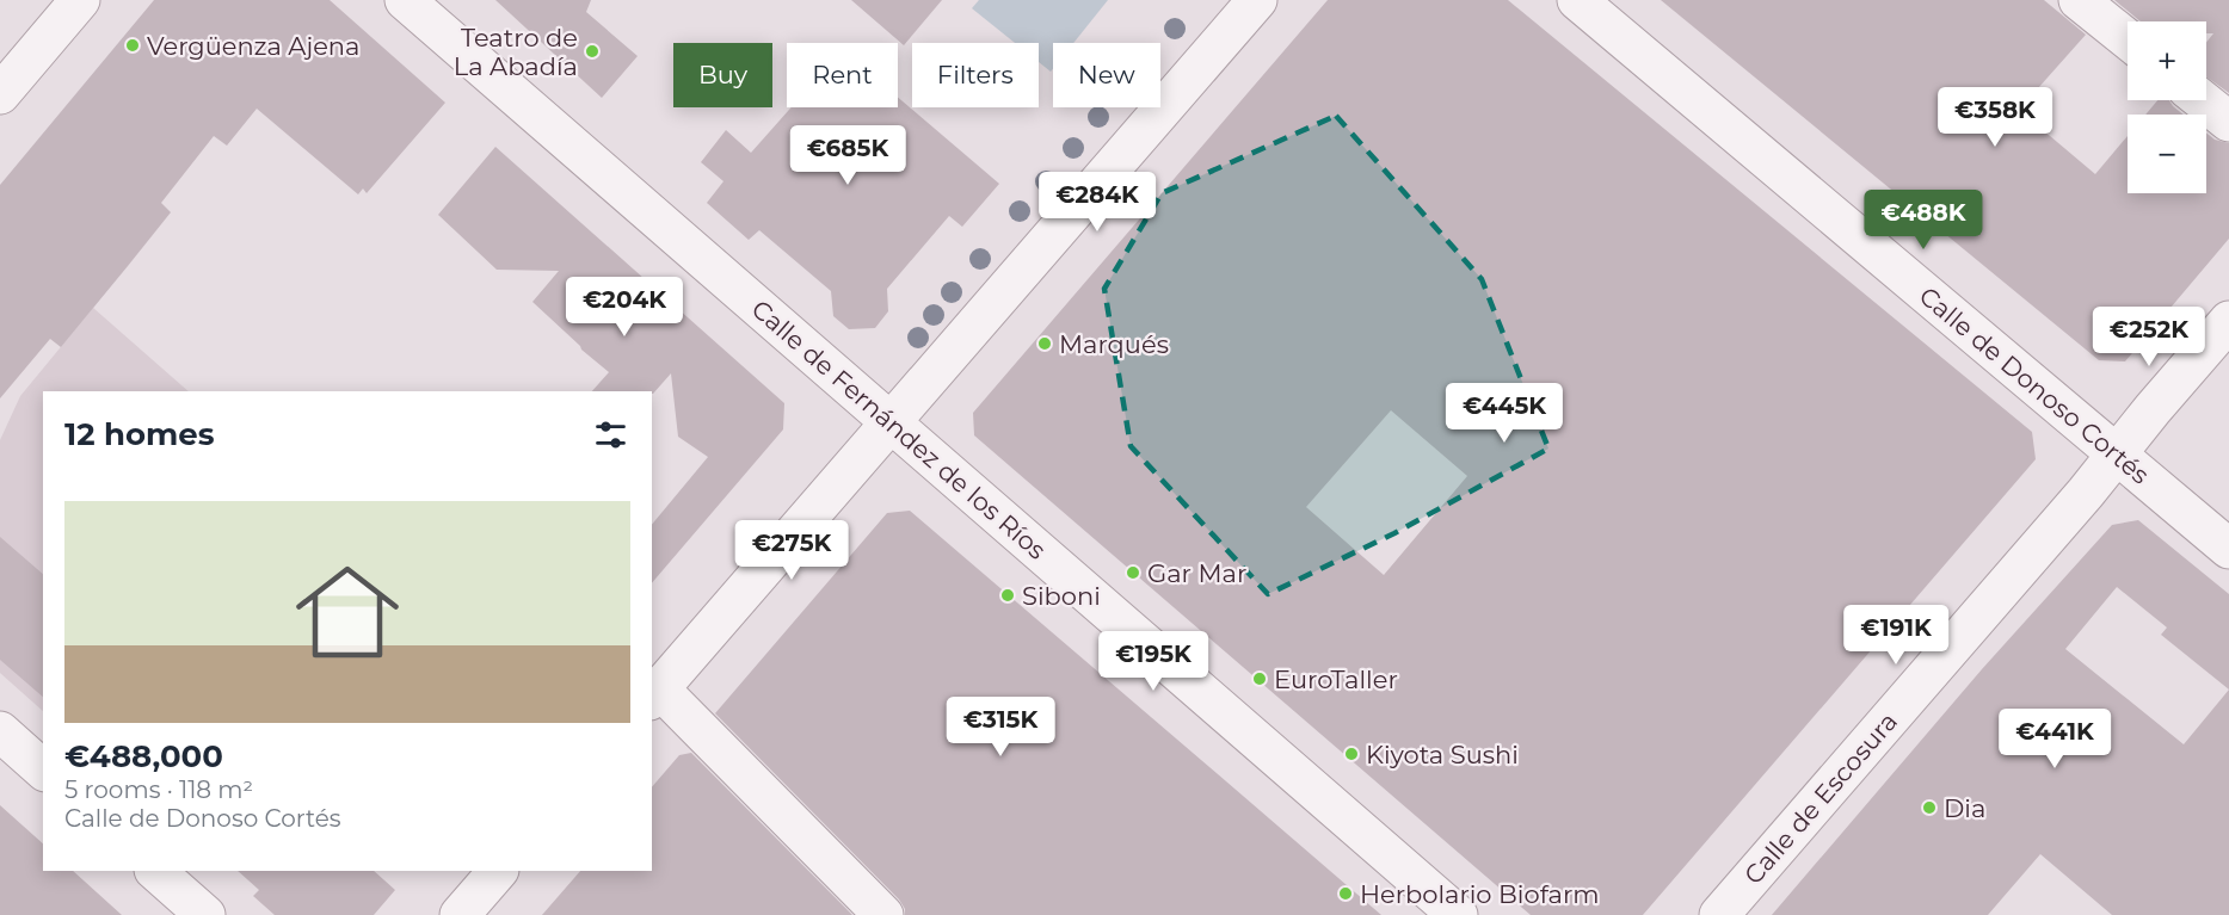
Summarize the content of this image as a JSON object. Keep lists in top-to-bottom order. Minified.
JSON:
{"streets":{"street":["Calle de Donoso Cortés","Calle de Fernández de los Ríos","Calle de Escosura"]},"crossings":[["Calle de Donoso Cortés","Calle de Escosura"]],"places":["Vergüenza Ajena","Teatro de La Abadía","Marqués","Gar Mar","Siboni","EuroTaller","Kiyota Sushi","Dia","Herbolario Biofarm"],"page":{"map_buttons":["+","−"],"chip":["Buy","Rent","Filters","New"],"price":["€358K","€685K","€284K","€488K","€204K","€252K","€445K","€275K","€191K","€195K","€315K","€441K"],"heading":"12 homes","list":[{"name":"€488,000","note":"5 rooms · 118 m² · Calle de Donoso Cortés"}]}}
